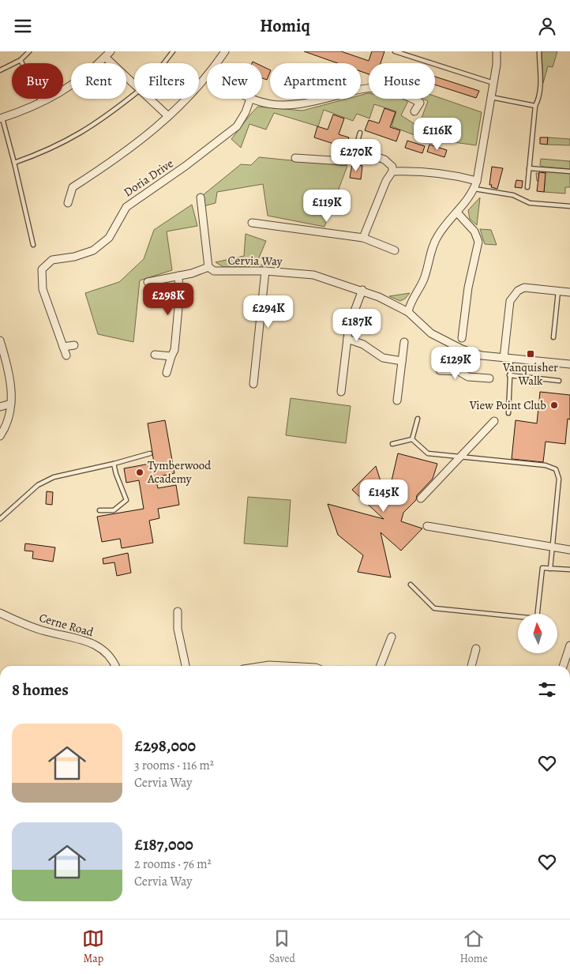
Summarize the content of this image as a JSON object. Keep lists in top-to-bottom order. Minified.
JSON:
{"streets":{"street":["Doria Drive","Cervia Way","Cerne Road"]},"places":{"transit":["Vanquisher Walk"],"other":["View Point Club","Tymberwood Academy"]},"north":"top","page":{"header":"Homiq","chip":["Buy","Rent","Filters","New","Apartment","House"],"price":["£116K","£270K","£119K","£298K","£294K","£187K","£129K","£145K"],"heading":"8 homes","list":[{"name":"£298,000","note":"3 rooms · 116 m² · Cervia Way"},{"name":"£187,000","note":"2 rooms · 76 m² · Cervia Way"}],"tabs":["Map","Saved","Home"]}}
